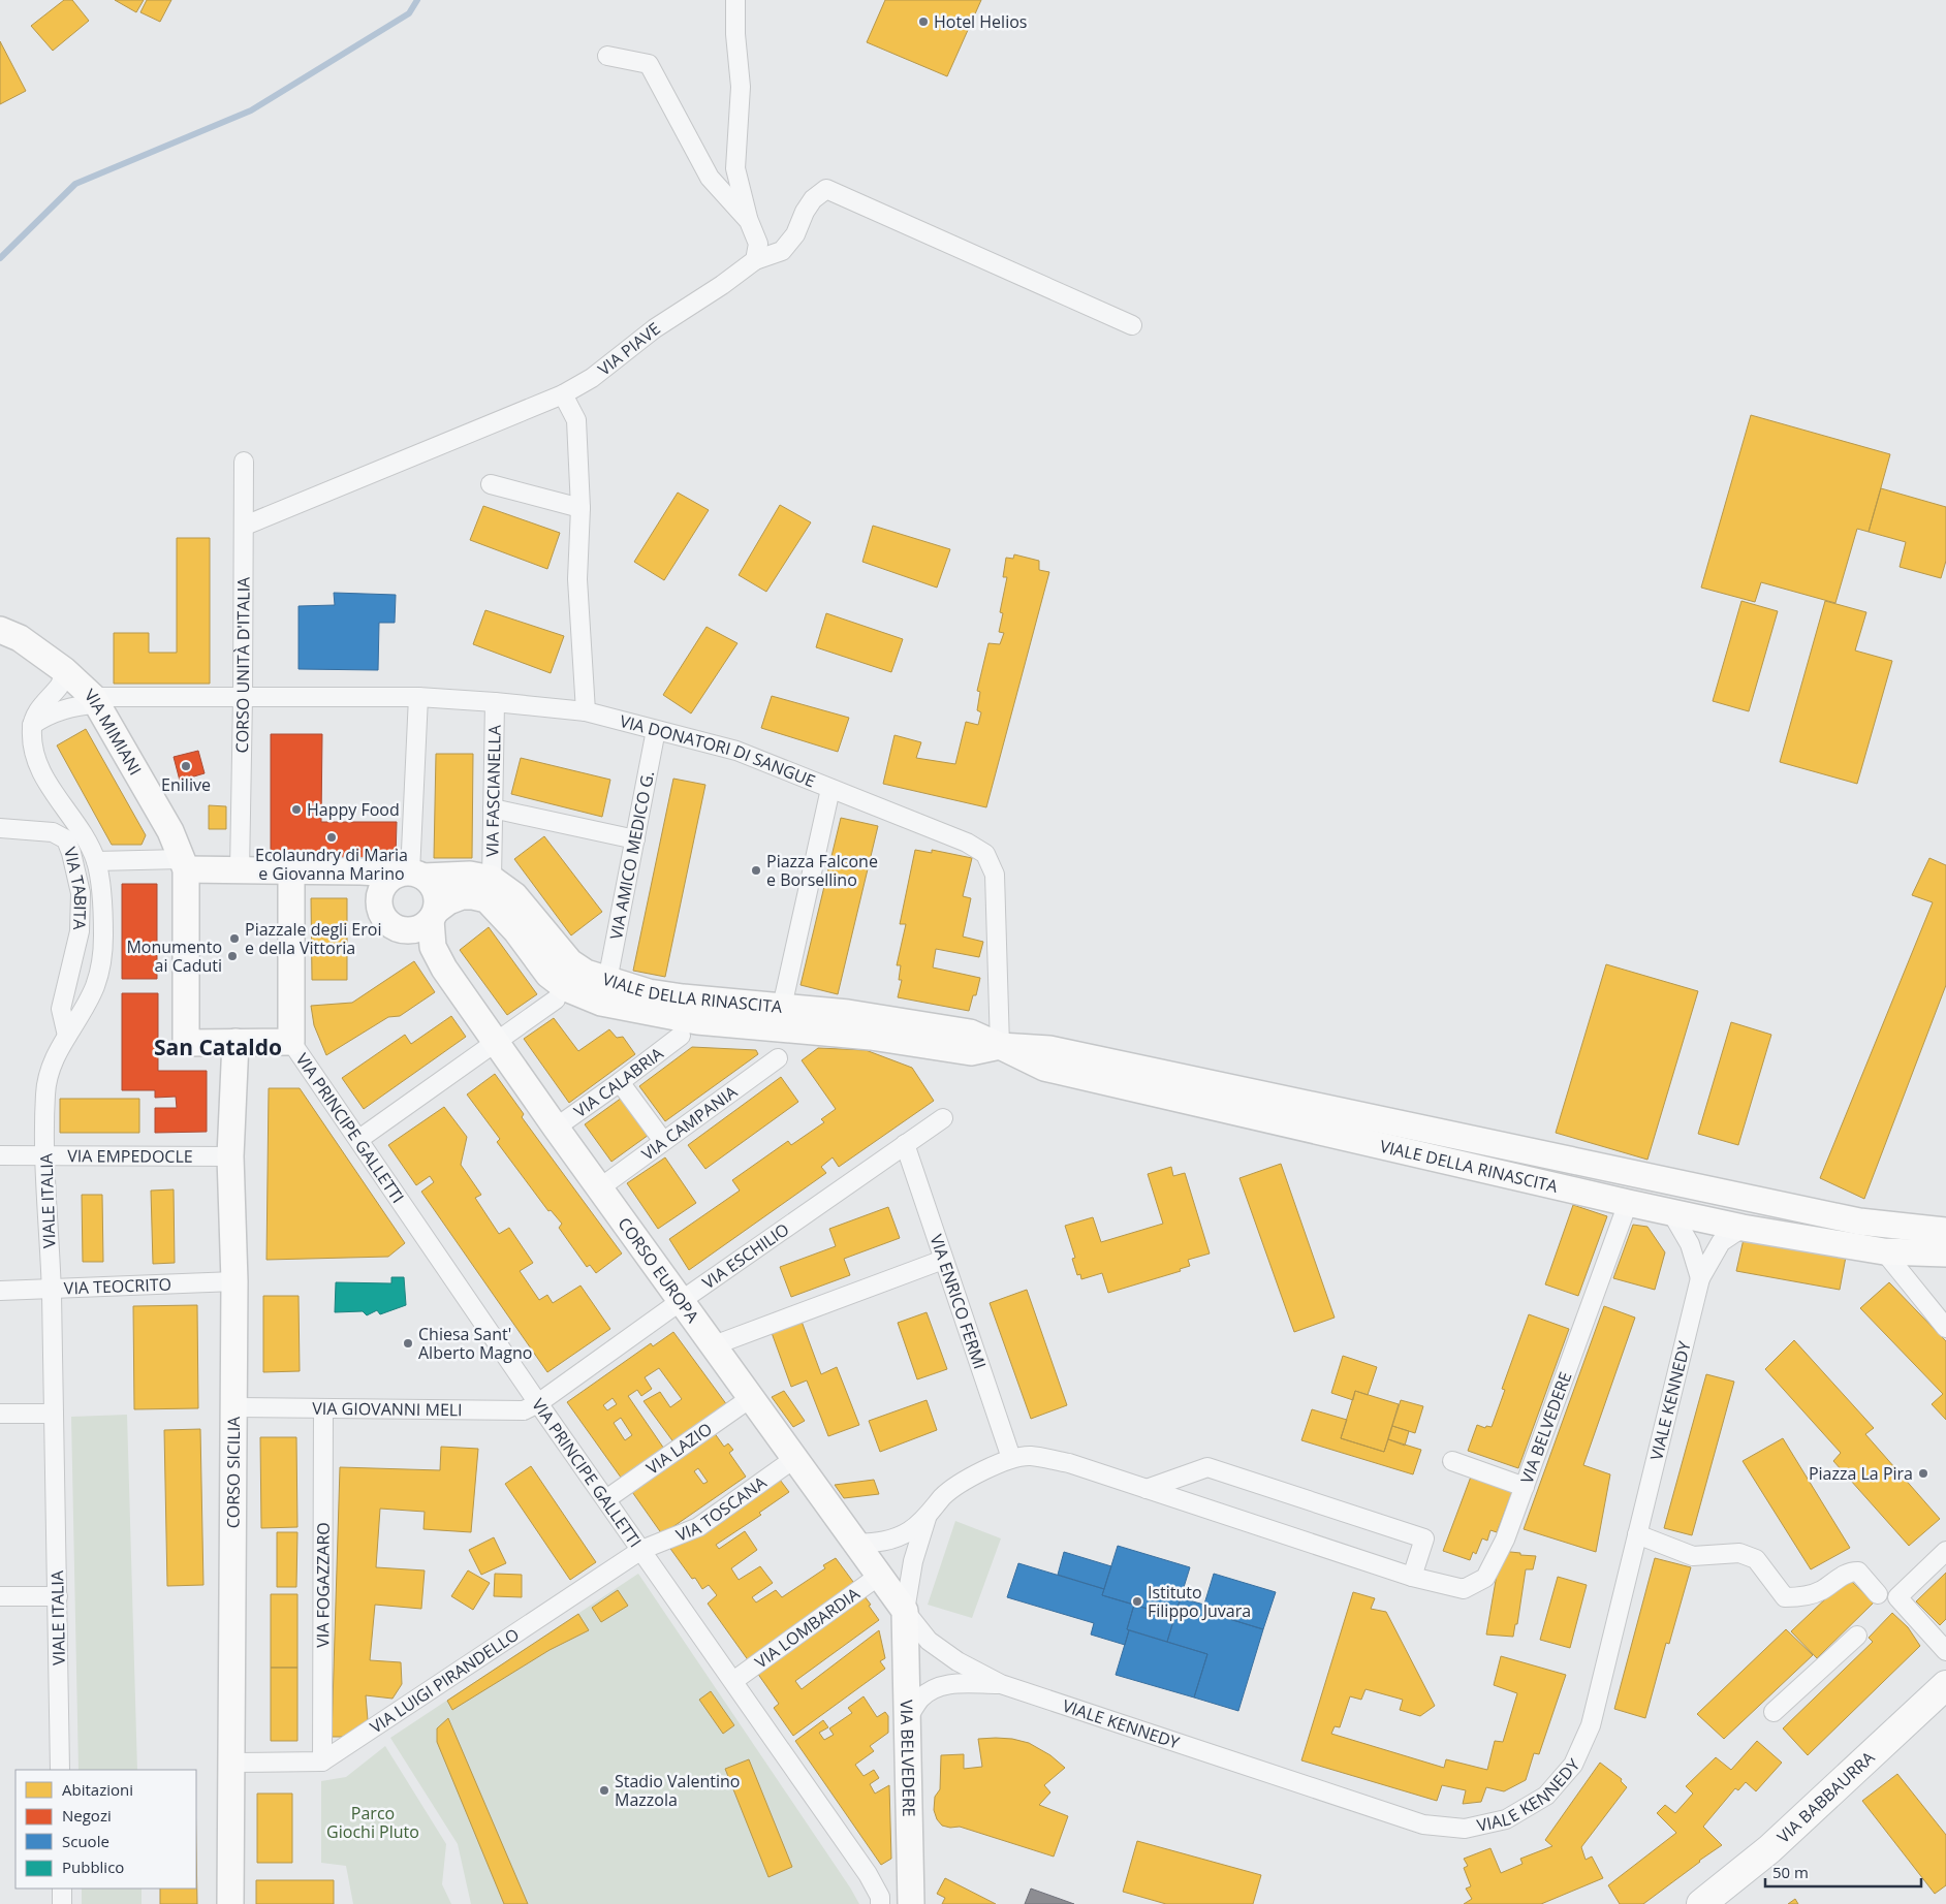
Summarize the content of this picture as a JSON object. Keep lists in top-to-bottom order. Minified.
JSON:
{"streets":{"main road":["VIA BABBAURRA"],"street":["VIA PIAVE","CORSO UNITÀ D'ITALIA","VIA MIMIANI","VIA DONATORI DI SANGUE","VIA FASCIANELLA","VIA AMICO MEDICO G.","VIA TABITA","VIALE DELLA RINASCITA","VIA CALABRIA","VIA CAMPANIA","VIA PRINCIPE GALLETTI","VIA EMPEDOCLE","VIALE ITALIA","VIA ESCHILIO","CORSO EUROPA","VIA TEOCRITO","VIA ENRICO FERMI","VIALE KENNEDY","VIA GIOVANNI MELI","VIA BELVEDERE","VIA LAZIO","CORSO SICILIA","VIA TOSCANA","VIA FOGAZZARO","VIA LOMBARDIA","VIA LUIGI PIRANDELLO"]},"crossings":[["VIA PIAVE","CORSO UNITÀ D'ITALIA"],["CORSO UNITÀ D'ITALIA","VIA DONATORI DI SANGUE"],["VIA MIMIANI","VIA DONATORI DI SANGUE"],["VIA DONATORI DI SANGUE","VIA FASCIANELLA"],["VIA DONATORI DI SANGUE","VIA AMICO MEDICO G."],["VIA DONATORI DI SANGUE","VIALE DELLA RINASCITA"],["VIA DONATORI DI SANGUE","VIALE ITALIA"],["VIA FASCIANELLA","VIALE DELLA RINASCITA"],["VIA AMICO MEDICO G.","VIALE DELLA RINASCITA"],["VIA TABITA","VIALE ITALIA"],["VIALE DELLA RINASCITA","CORSO EUROPA"],["VIALE DELLA RINASCITA","VIALE KENNEDY"],["VIALE DELLA RINASCITA","VIA BELVEDERE"],["VIA CALABRIA","CORSO EUROPA"],["VIA CAMPANIA","CORSO EUROPA"],["VIA PRINCIPE GALLETTI","VIA ESCHILIO"],["VIA PRINCIPE GALLETTI","VIA GIOVANNI MELI"],["VIA PRINCIPE GALLETTI","VIA LAZIO"],["VIA PRINCIPE GALLETTI","VIA TOSCANA"],["VIA PRINCIPE GALLETTI","VIA LOMBARDIA"],["VIA PRINCIPE GALLETTI","VIA LUIGI PIRANDELLO"],["VIA EMPEDOCLE","VIALE ITALIA"],["VIA EMPEDOCLE","CORSO SICILIA"],["VIALE ITALIA","VIA TEOCRITO"],["VIA ESCHILIO","CORSO EUROPA"],["VIA ESCHILIO","VIA ENRICO FERMI"],["VIA ESCHILIO","VIA GIOVANNI MELI"],["CORSO EUROPA","VIA BELVEDERE"],["CORSO EUROPA","VIA LAZIO"],["CORSO EUROPA","VIA TOSCANA"],["CORSO EUROPA","VIA LOMBARDIA"],["VIA TEOCRITO","CORSO SICILIA"],["VIA ENRICO FERMI","VIA BELVEDERE"],["VIA GIOVANNI MELI","CORSO SICILIA"],["VIA GIOVANNI MELI","VIA FOGAZZARO"],["VIA TOSCANA","VIA LUIGI PIRANDELLO"],["VIA FOGAZZARO","VIA LUIGI PIRANDELLO"]],"districts":["San Cataldo"],"parks":["Parco Giochi Pluto"],"places":["Hotel Helios","Enilive","Happy Food","Ecolaundry di Maria e Giovanna Marino","Piazza Falcone e Borsellino","Piazzale degli Eroi e della Vittoria","Monumento ai Caduti","Chiesa Sant' Alberto Magno","Piazza La Pira","Istituto Filippo Juvara","Stadio Valentino Mazzola"],"legend":["Abitazioni","Negozi","Scuole","Pubblico"],"scale_bar":"50 m"}
